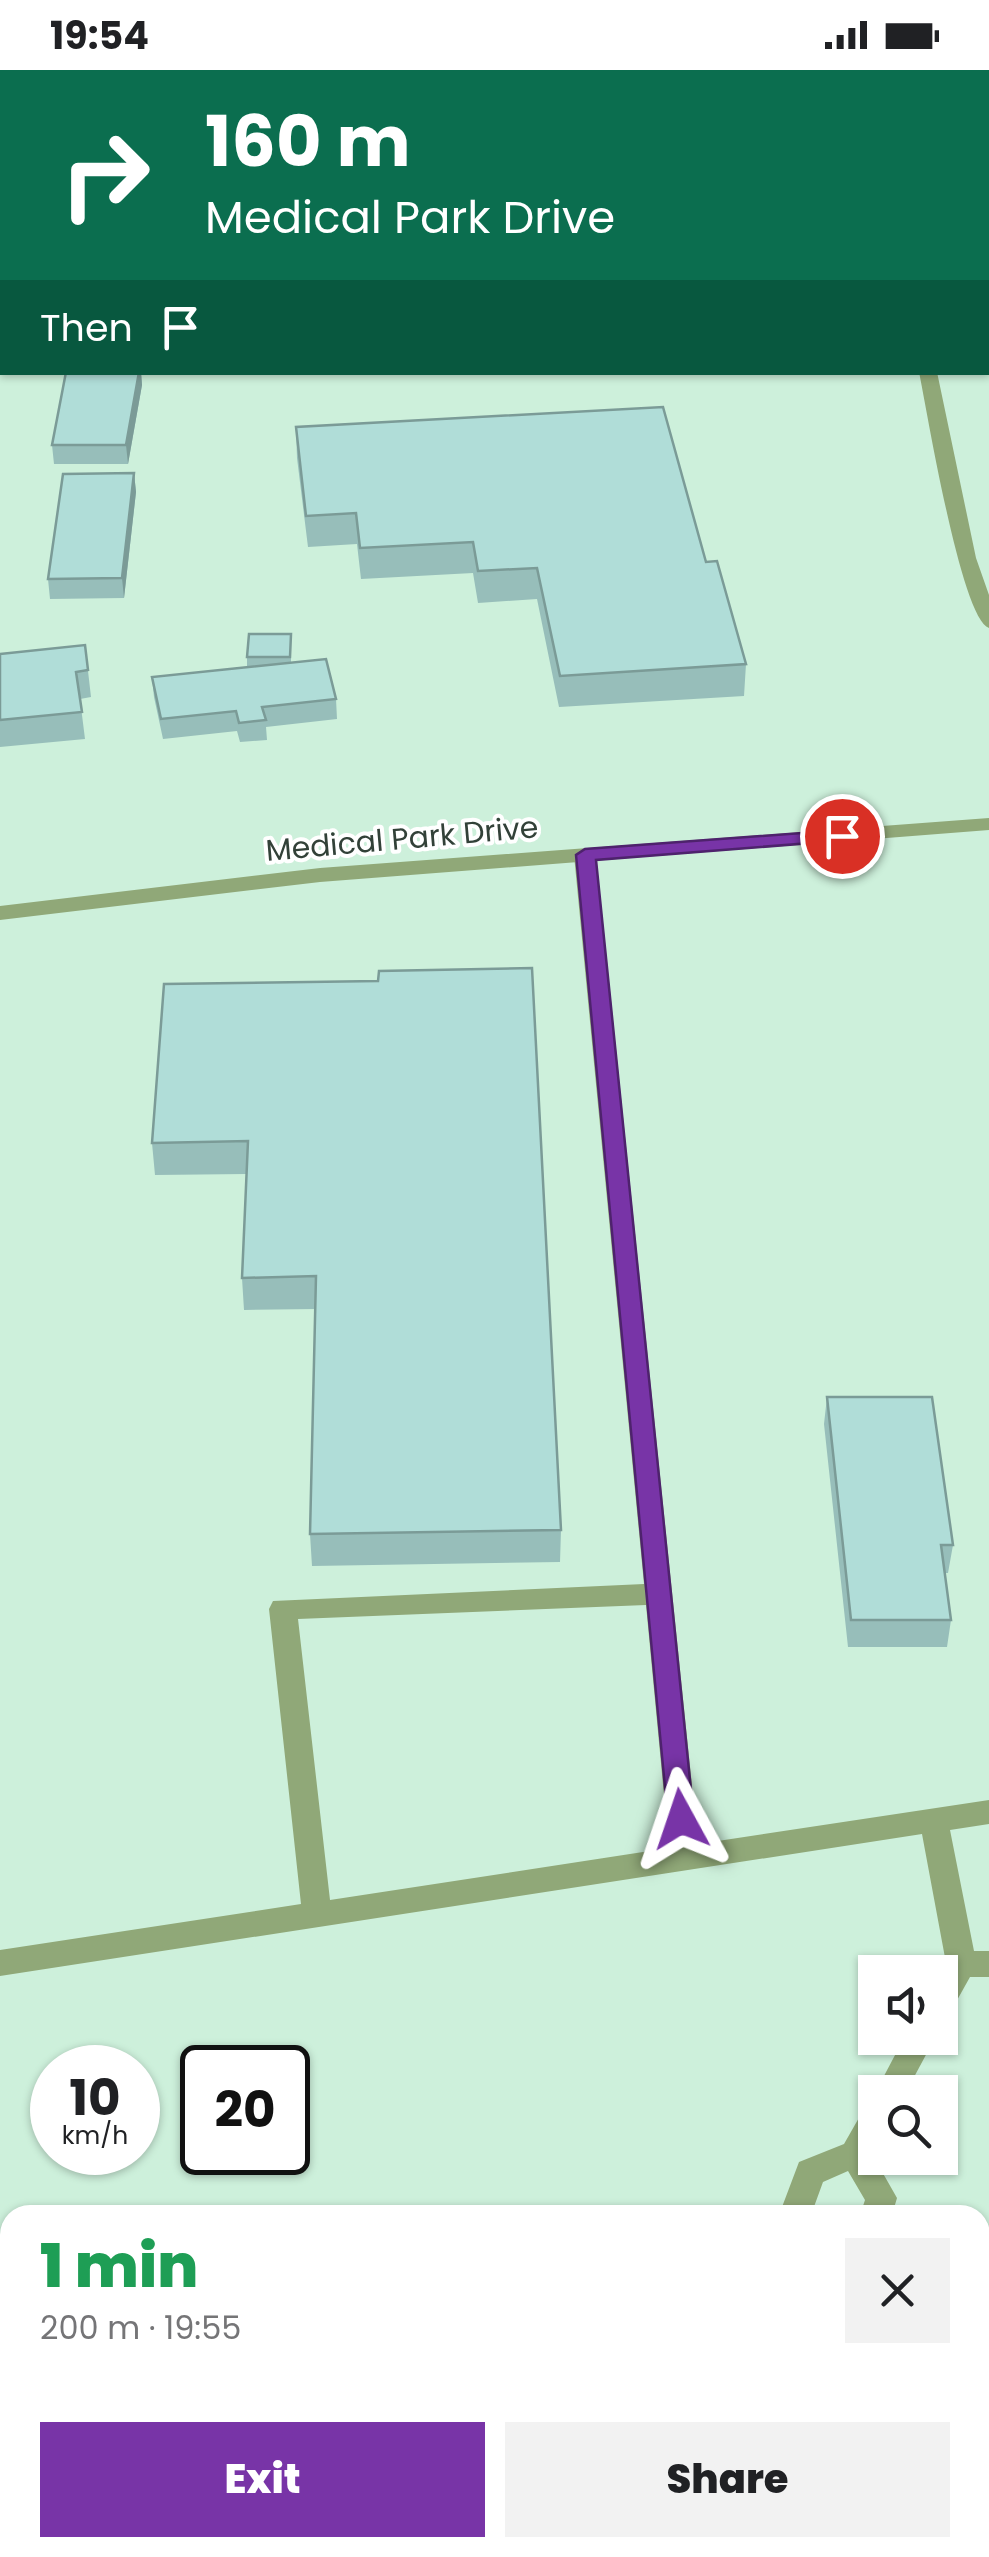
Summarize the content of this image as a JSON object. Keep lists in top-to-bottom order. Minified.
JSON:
{"streets":{"street":["Medical Park Drive"]},"page":{"status":"19:54","turn":["160 m","Medical Park Drive"],"then":"Then","speed":"10 km/h","limit":"20","heading":["1 min","200 m · 19:55"],"buttons":["Exit","Share"]}}
